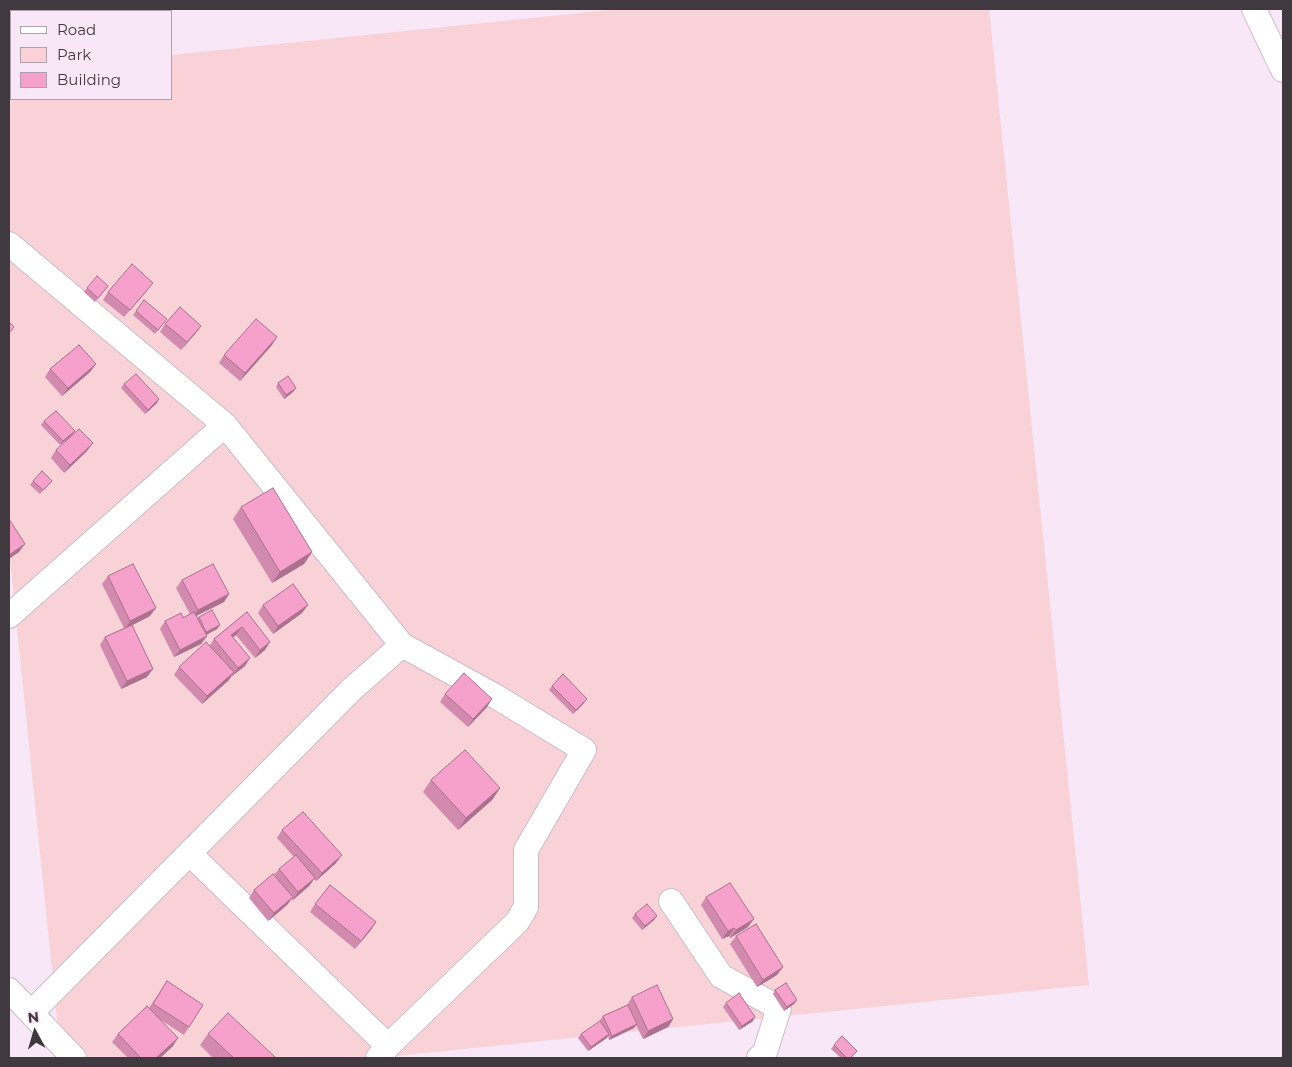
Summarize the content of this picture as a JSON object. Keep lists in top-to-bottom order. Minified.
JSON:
{"legend":["Road","Park","Building"],"north":"top"}
